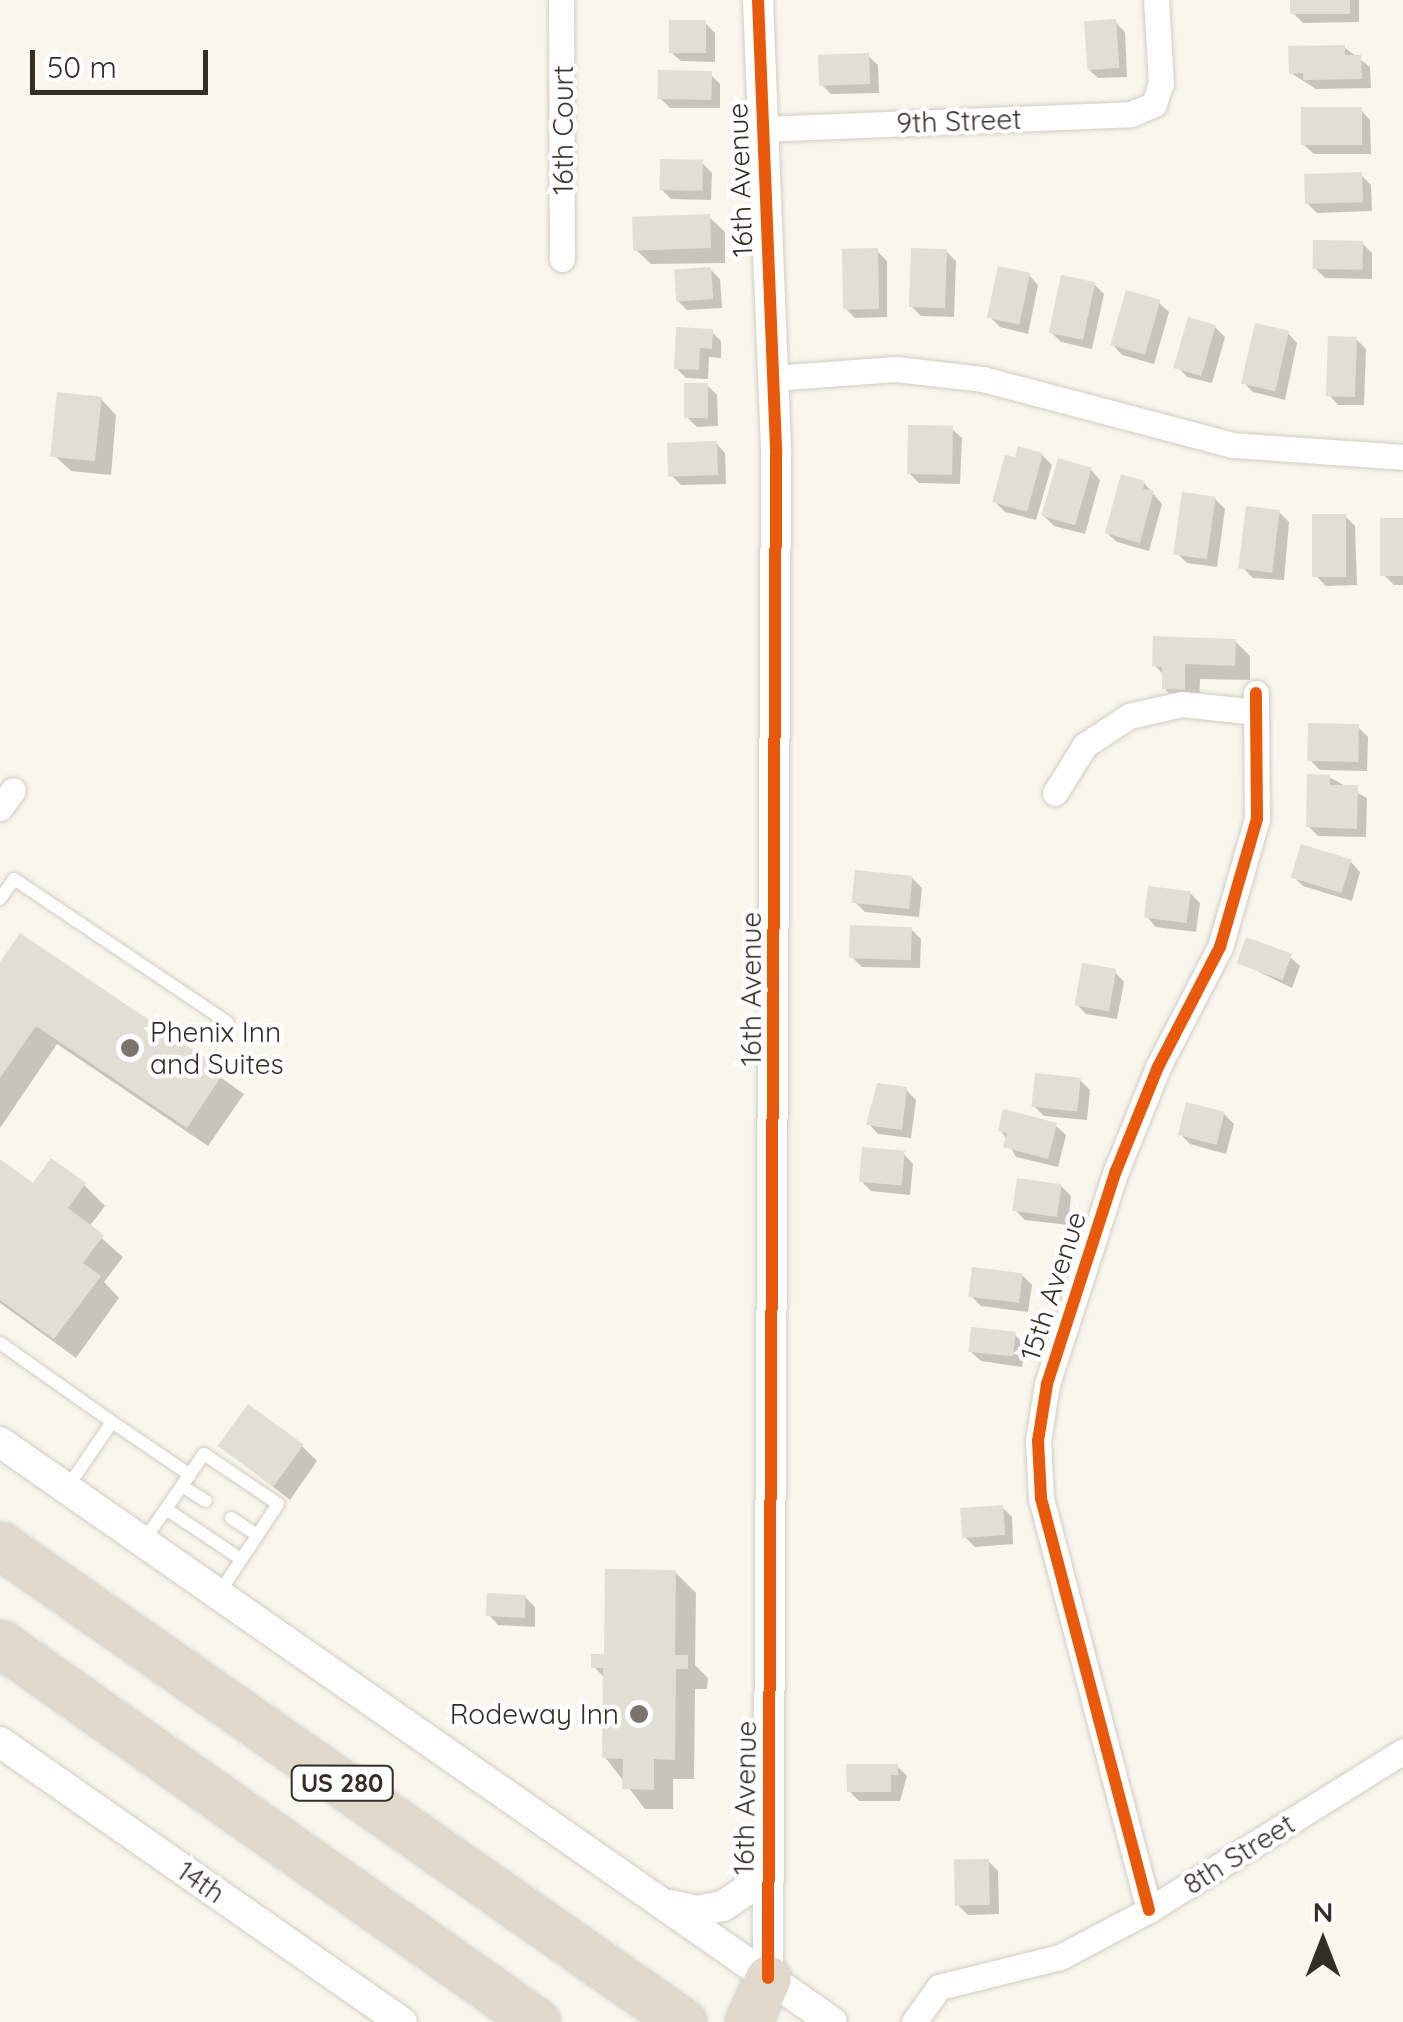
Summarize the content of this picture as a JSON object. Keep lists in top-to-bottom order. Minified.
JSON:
{"streets":{"highway":["US 280"],"street":["9th Street","16th Court","16th Avenue","15th Avenue","8th Street","14th"]},"crossings":[["9th Street","16th Avenue"],["15th Avenue","8th Street"]],"places":["Phenix Inn and Suites","Rodeway Inn"],"scale_bar":"50 m","north":"top"}
